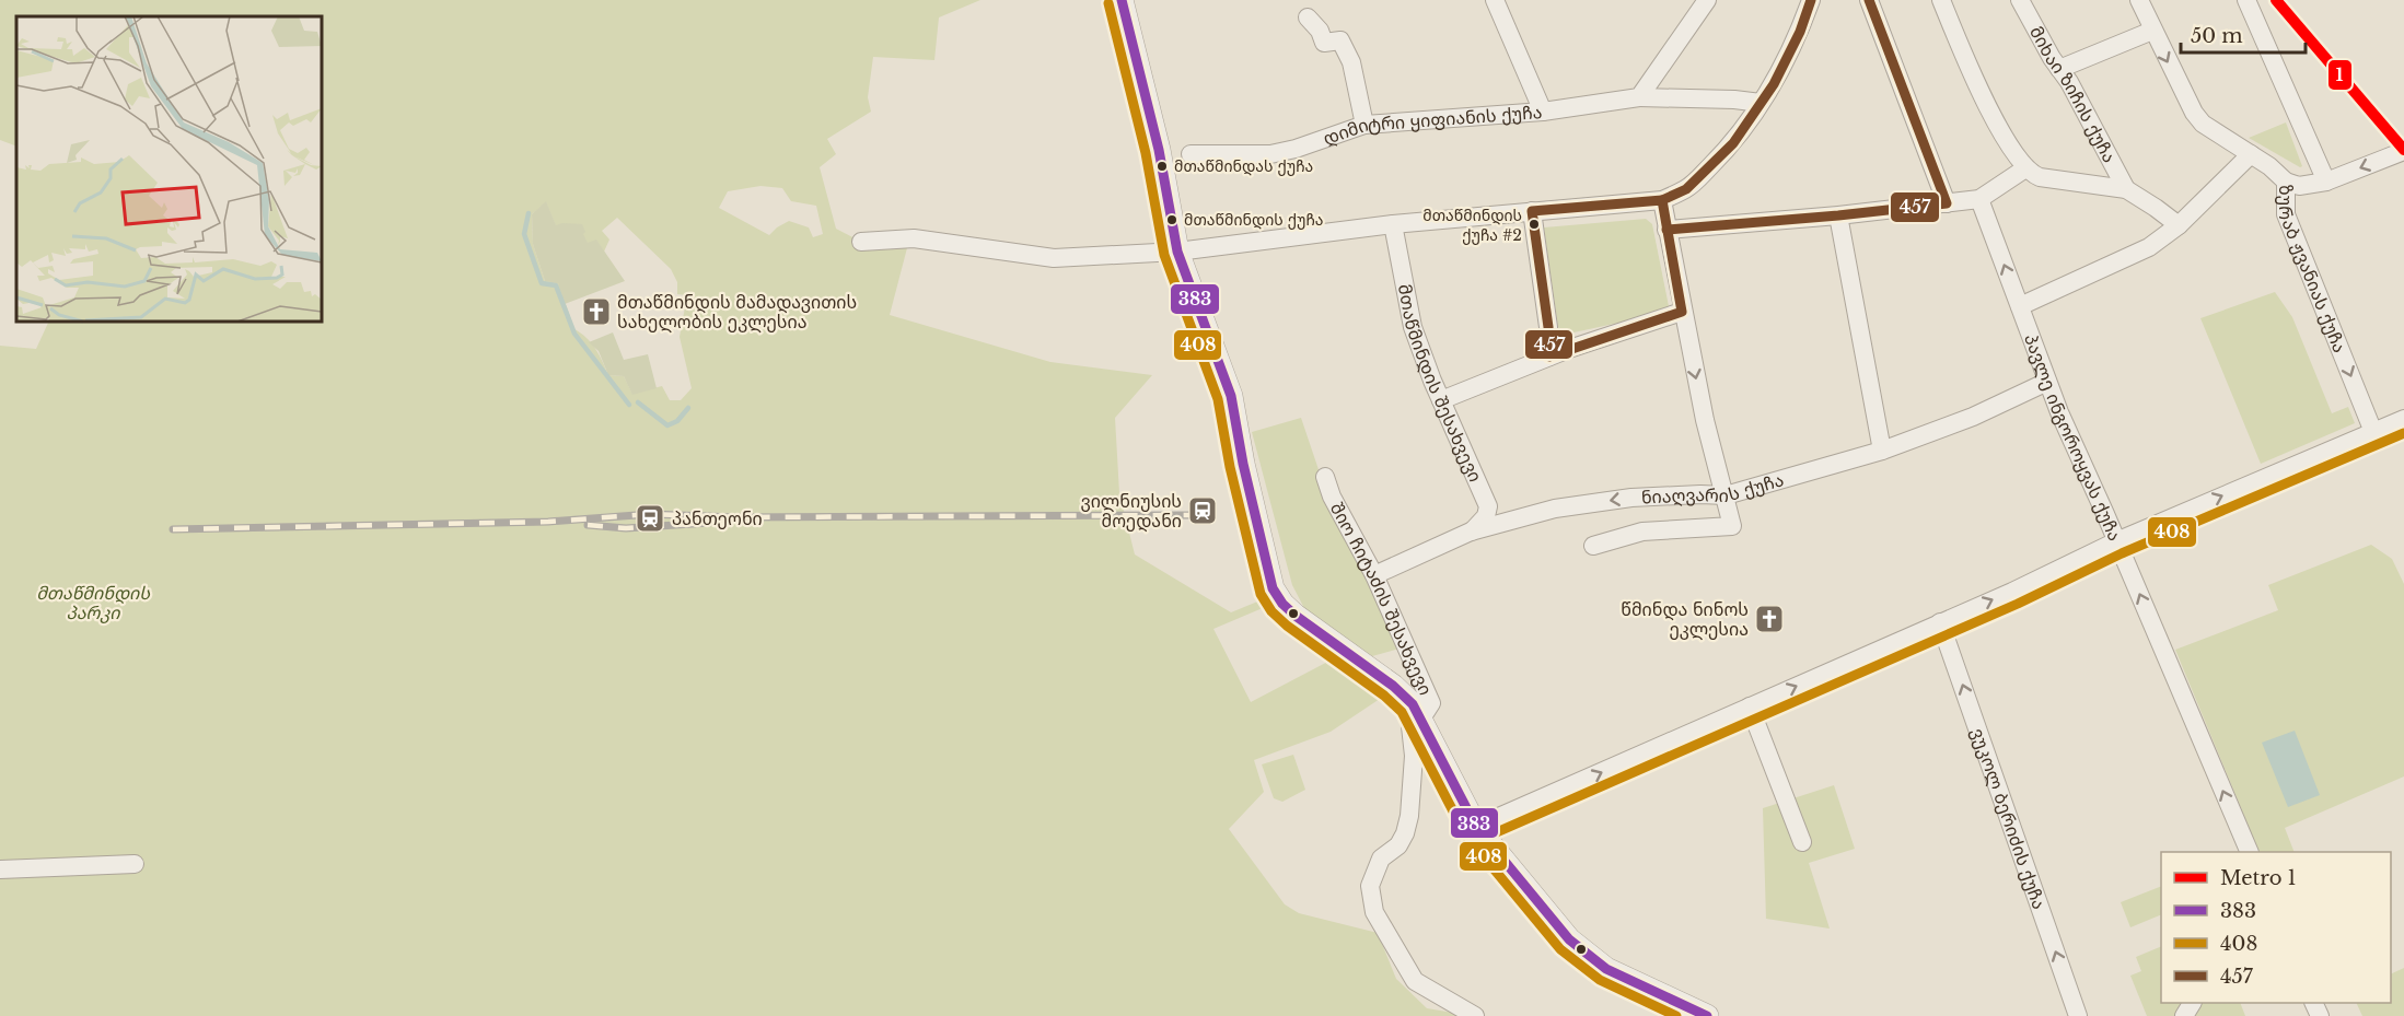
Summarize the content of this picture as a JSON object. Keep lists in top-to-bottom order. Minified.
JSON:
{"streets":{"street":["მიხაი ზიჩის ქუჩა","დიმიტრი ყიფიანის ქუჩა","ზურაბ ჟვანიას ქუჩა","მთაწმინდის შესახვევი","პავლე ინგოროყვას ქუჩა","ნიაღვარის ქუჩა","შიო ჩიტაძის შესახვევი","ვუკოლ ბერიძის ქუჩა"]},"crossings":[["მთაწმინდის შესახვევი","ნიაღვარის ქუჩა"],["პავლე ინგოროყვას ქუჩა","ნიაღვარის ქუჩა"],["ნიაღვარის ქუჩა","შიო ჩიტაძის შესახვევი"]],"one_way":["ზურაბ ჟვანიას ქუჩა","პავლე ინგოროყვას ქუჩა","ვუკოლ ბერიძის ქუჩა"],"parks":["მთაწმინდის პარკი"],"places":{"other":["მთაწმინდას ქუჩა","მთაწმინდის ქუჩა","მთაწმინდის ქუჩა #2"],"church":["მთაწმინდის მამადავითის სახელობის ეკლესია","წმინდა ნინოს ეკლესია"],"station":["ვილნიუსის მოედანი","პანთეონი"]},"lines":["metro line 1","transit line 383","transit line 457","transit line 408"],"legend":["Metro 1","383","408","457"],"scale_bar":"50 m"}
